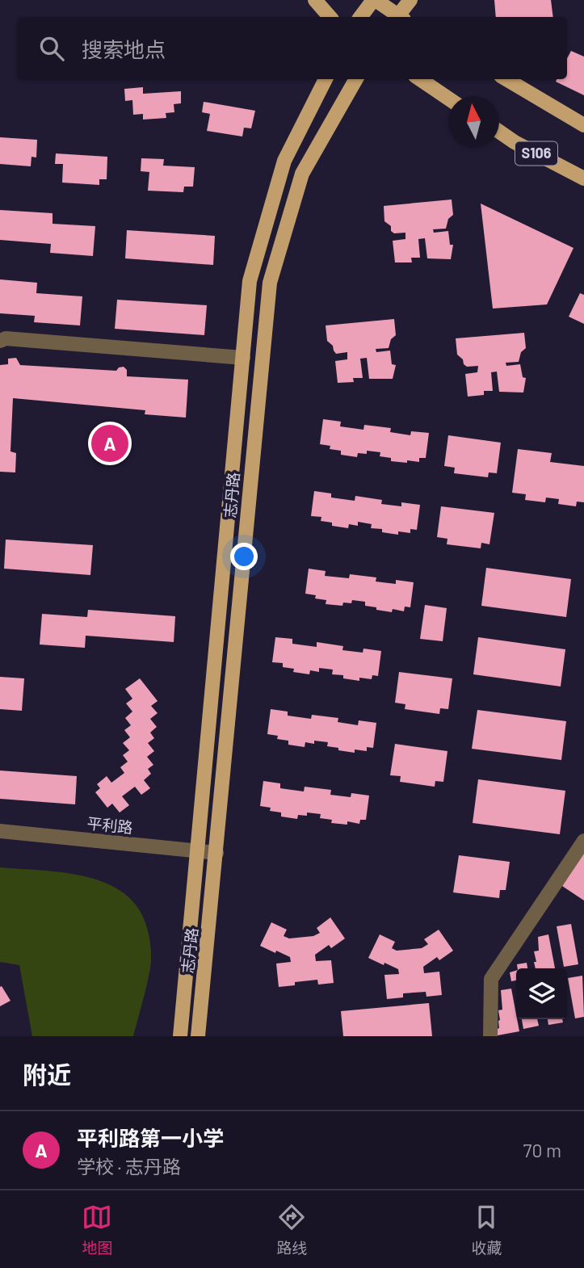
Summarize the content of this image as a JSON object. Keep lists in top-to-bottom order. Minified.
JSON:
{"streets":{"main road":["S106","志丹路"],"street":["平利路"]},"crossings":[["志丹路","平利路"]],"north":"top","page":{"search":"搜索地点","pins":"A","heading":"附近","list":[{"mark":"A","name":"平利路第一小学","note":"学校 · 志丹路","value":"70 m"}],"nav":["地图","路线","收藏"]}}
